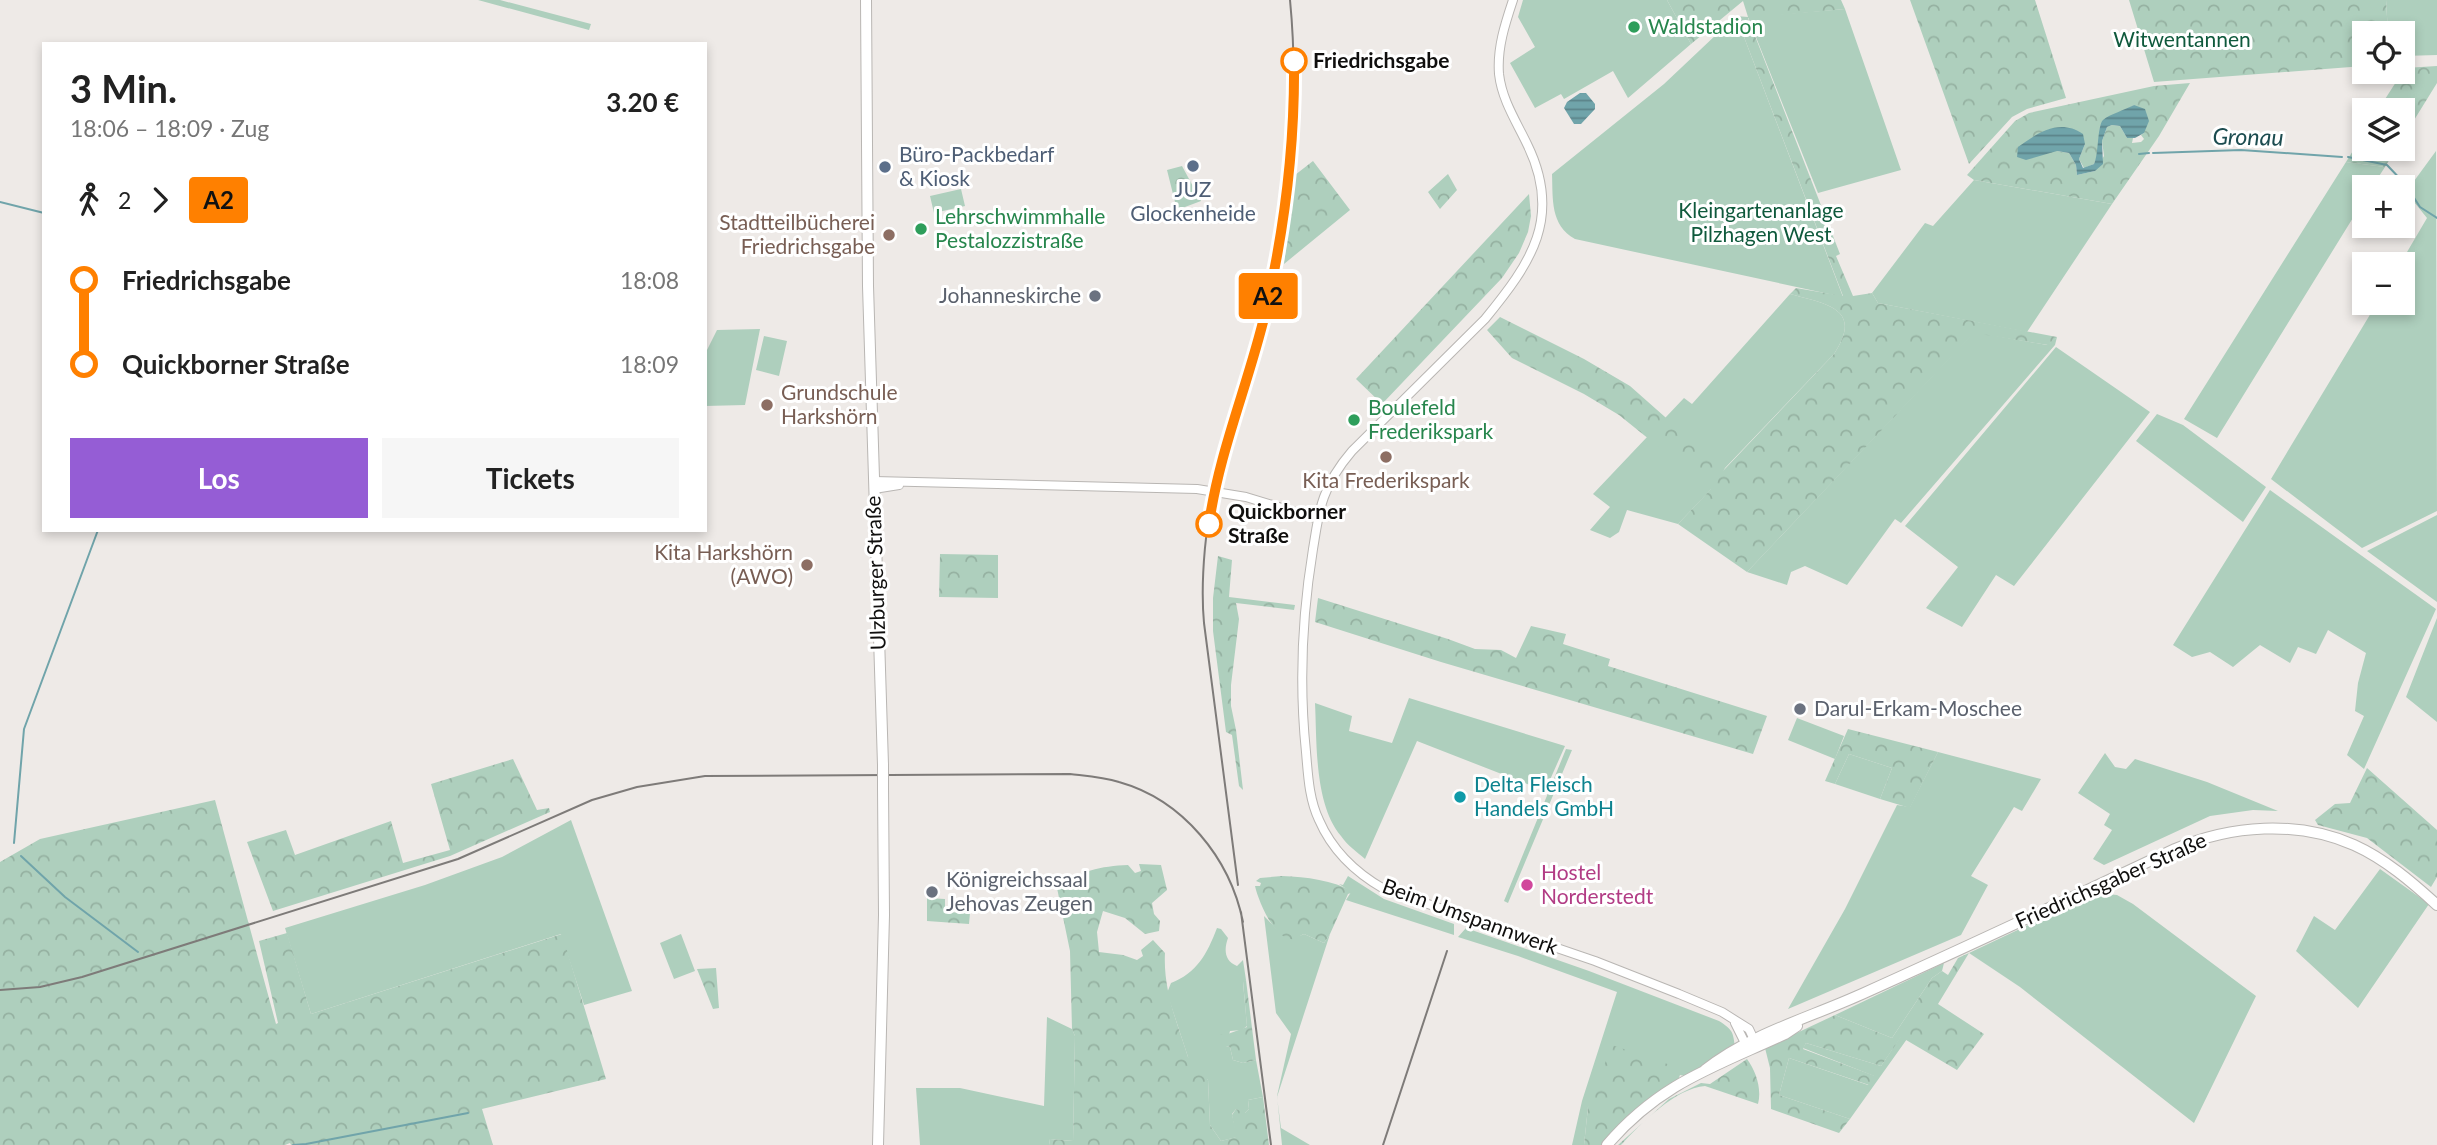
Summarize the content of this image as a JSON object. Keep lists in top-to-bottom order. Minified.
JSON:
{"streets":{"main road":["Ulzburger Straße","Friedrichsgaber Straße"],"street":["Beim Umspannwerk"]},"crossings":[["Friedrichsgaber Straße","Beim Umspannwerk"]],"water":["Gronau"],"parks":["Witwentannen","Kleingartenanlage Pilzhagen West"],"places":["Waldstadion","Friedrichsgabe","JUZ Glockenheide","Büro-Packbedarf & Kiosk","Lehrschwimmhalle Pestalozzistraße","Stadtteilbücherei Friedrichsgabe","Johanneskirche","Grundschule Harkshörn","Boulefeld Frederikspark","Kita Frederikspark","Quickborner Straße","Kita Harkshörn (AWO)","Darul-Erkam-Moschee","Delta Fleisch Handels GmbH","Hostel Norderstedt","Königreichssaal Jehovas Zeugen"],"page":{"on_map":"A2","map_buttons":["+","−"],"heading":["3 Min.","18:06 – 18:09 · Zug","3.20 €"],"legs":["2","A2"],"list":[{"name":"Friedrichsgabe","value":"18:08"},{"name":"Quickborner Straße","value":"18:09"}],"buttons":["Los","Tickets"]}}
